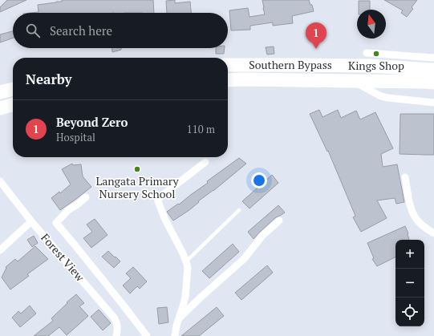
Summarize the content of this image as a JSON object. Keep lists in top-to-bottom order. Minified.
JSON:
{"streets":{"highway":["Southern Bypass"],"street":["Forest View"]},"places":["Kings Shop","Langata Primary Nursery School"],"north":"top","page":{"search":"Search here","pins":"1","heading":"Nearby","list":[{"mark":"1","name":"Beyond Zero","note":"Hospital","value":"110 m"}],"map_buttons":["+","−"]}}
